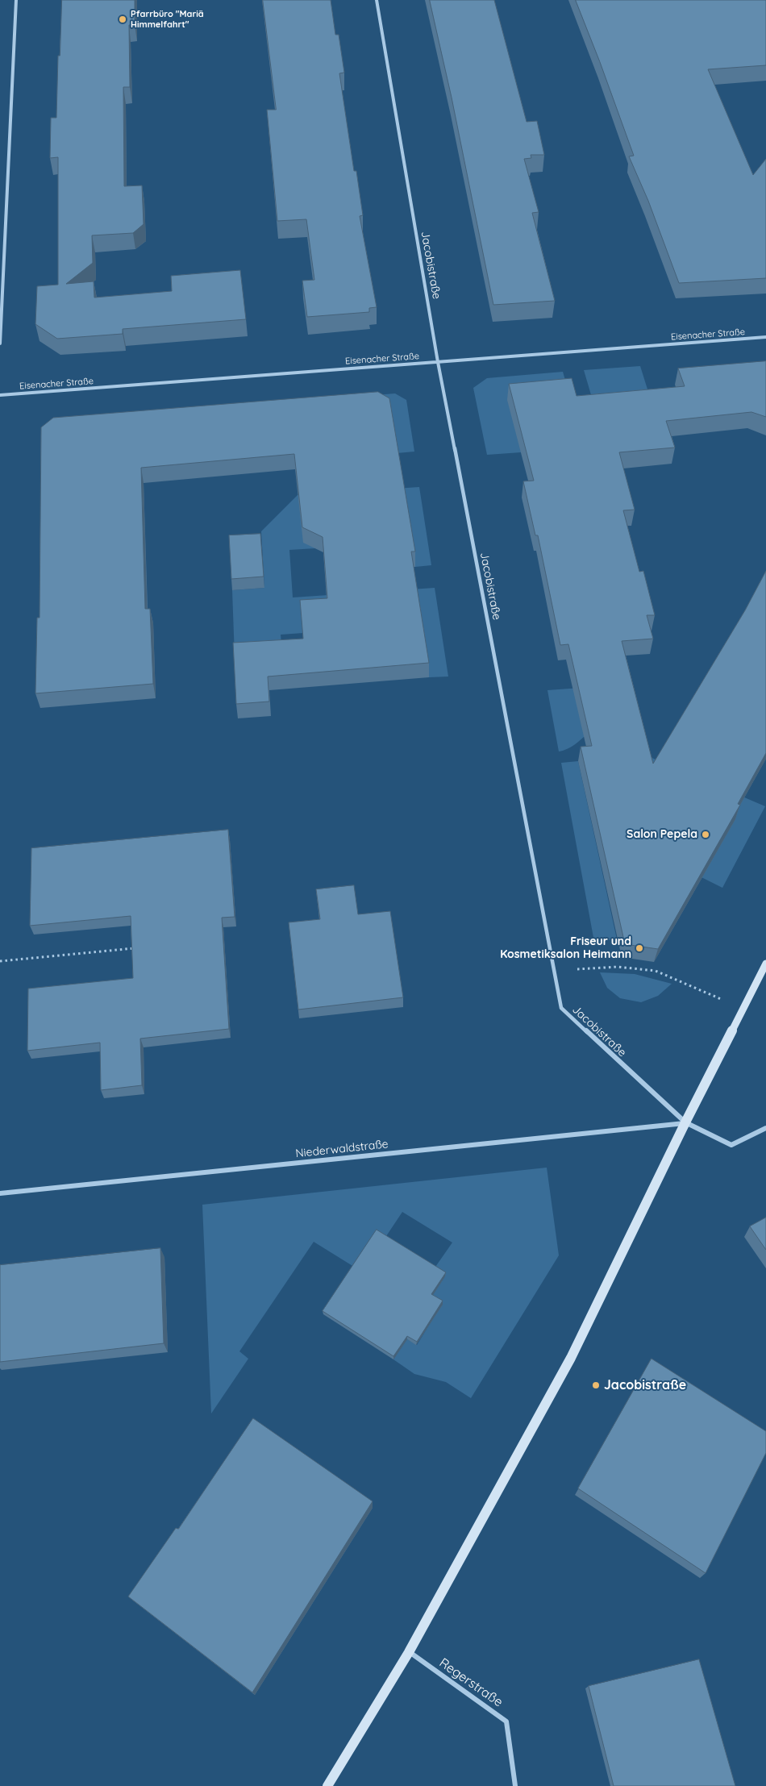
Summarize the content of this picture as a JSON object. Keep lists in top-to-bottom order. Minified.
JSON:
{"streets":{"street":["Jacobistraße","Eisenacher Straße","Niederwaldstraße","Regerstraße"]},"crossings":[["Jacobistraße","Eisenacher Straße"],["Jacobistraße","Niederwaldstraße"]],"places":["Pfarrbüro \"Mariä Himmelfahrt\"","Salon Pepela","Friseur und Kosmetiksalon Heimann","Jacobistraße"]}
